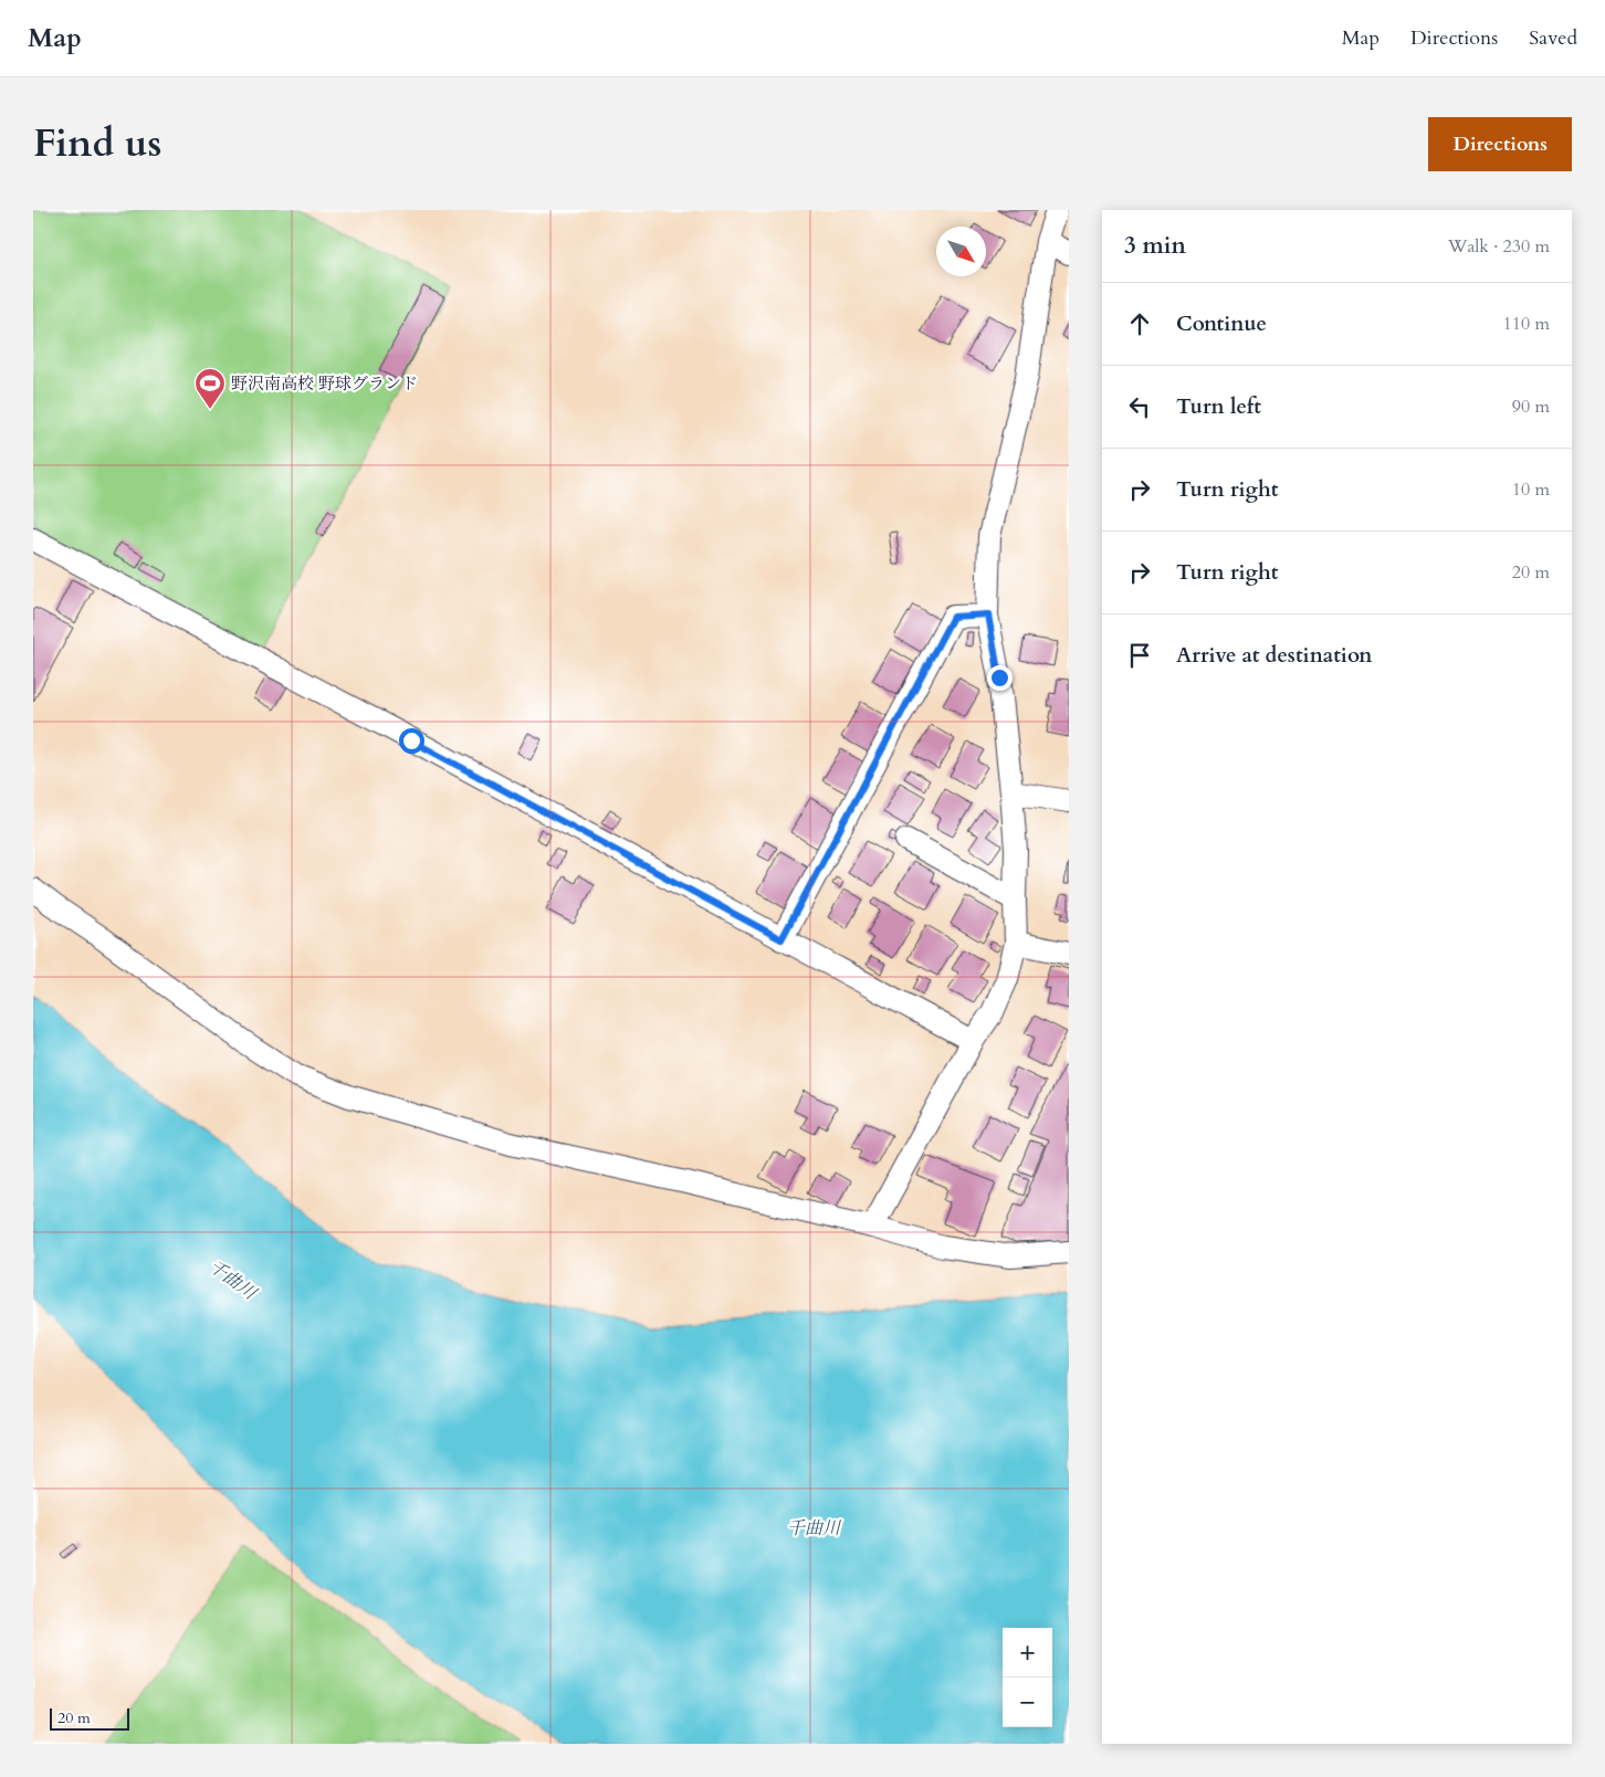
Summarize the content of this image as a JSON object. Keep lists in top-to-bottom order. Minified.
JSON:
{"water":["千曲川"],"places":{"sports":["野沢南高校 野球グランド"]},"scale_bar":"20 m","north":"bottom right","page":{"header":"Map","nav":["Map","Directions","Saved"],"title":"Find us","buttons":"Directions","heading":["3 min","Walk · 230 m"],"list":[["Continue","110 m"],["Turn left","90 m"],["Turn right","10 m"],["Turn right","20 m"],"Arrive at destination"],"map_buttons":["+","−"],"scale":"20 m"}}
